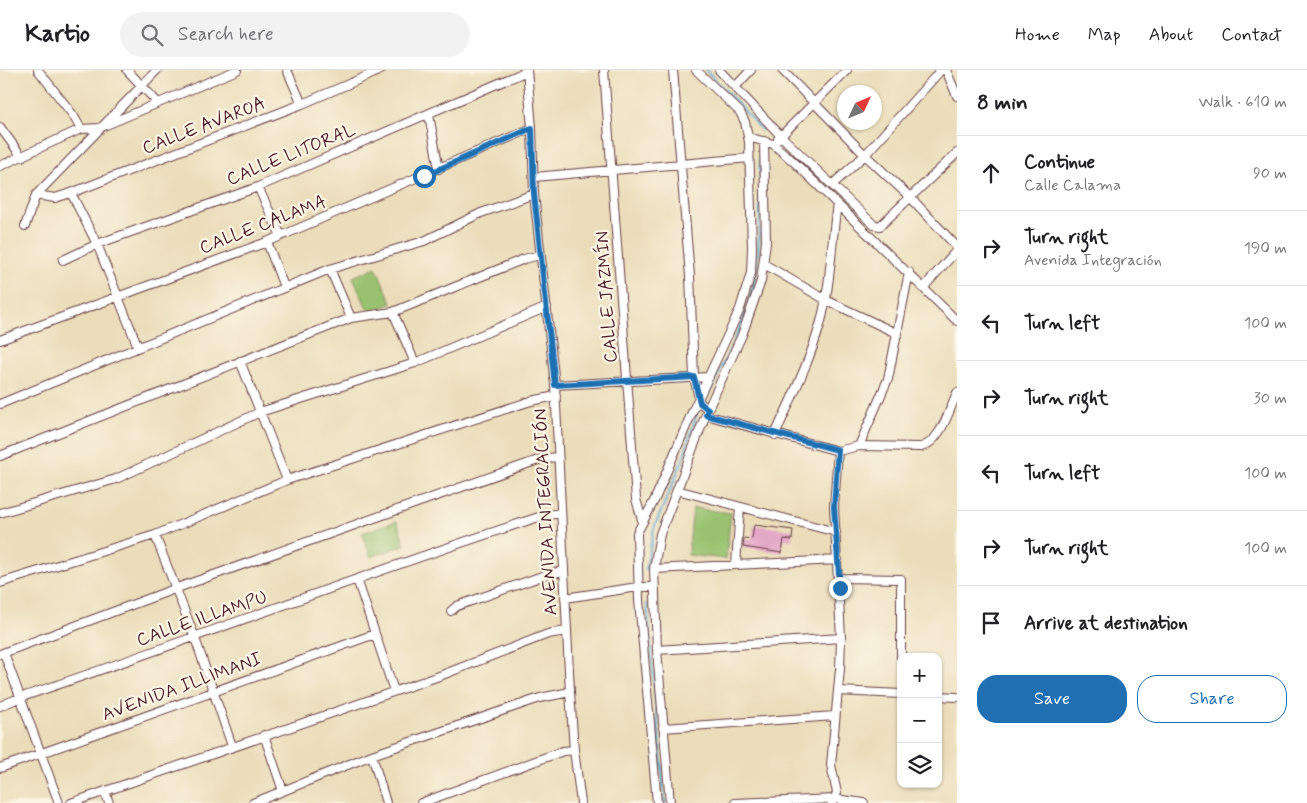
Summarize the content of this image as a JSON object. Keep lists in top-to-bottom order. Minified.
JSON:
{"streets":{"street":["CALLE AVAROA","CALLE LITORAL","CALLE CALAMA","CALLE JAZMÍN","AVENIDA INTEGRACIÓN","CALLE ILLAMPU","AVENIDA ILLIMANI"]},"crossings":[["CALLE LITORAL","AVENIDA INTEGRACIÓN"],["CALLE CALAMA","AVENIDA INTEGRACIÓN"],["AVENIDA INTEGRACIÓN","CALLE ILLAMPU"]],"north":"top right","page":{"header":"Kartio","search":"Search here","nav":["Home","Map","About","Contact"],"heading":["8 min","Walk · 610 m"],"list":[["Continue","Calle Calama","90 m"],["Turn right","Avenida Integración","190 m"],["Turn left","100 m"],["Turn right","30 m"],["Turn left","100 m"],["Turn right","100 m"],"Arrive at destination"],"map_buttons":["+","−"],"buttons":["Save","Share"]}}
